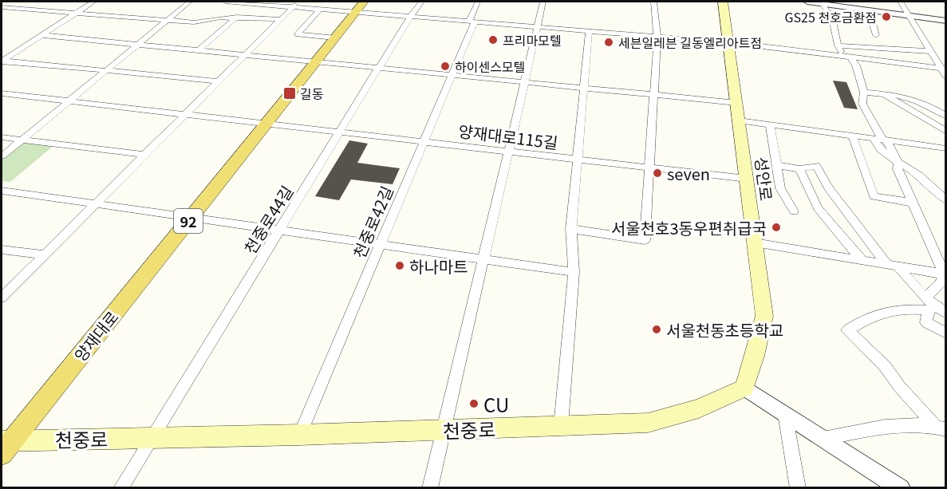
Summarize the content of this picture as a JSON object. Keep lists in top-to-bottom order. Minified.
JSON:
{"streets":{"main road":["성안로","92","양재대로","천중로"],"street":["양재대로115길","천중로44길","천중로42길"]},"crossings":[["양재대로115길","성안로"],["양재대로115길","천중로44길"],["양재대로115길","천중로42길"],["양재대로115길","양재대로"],["성안로","천중로"],["천중로44길","천중로"],["천중로42길","천중로"],["양재대로","천중로"]],"places":{"other":["GS25 천호금환점","프리마모텔","세븐일레븐 길동엘리아트점","하이센스모텔","seven","서울천호3동우편취급국","하나마트","서울천동초등학교","CU"],"transit":["길동"]}}
